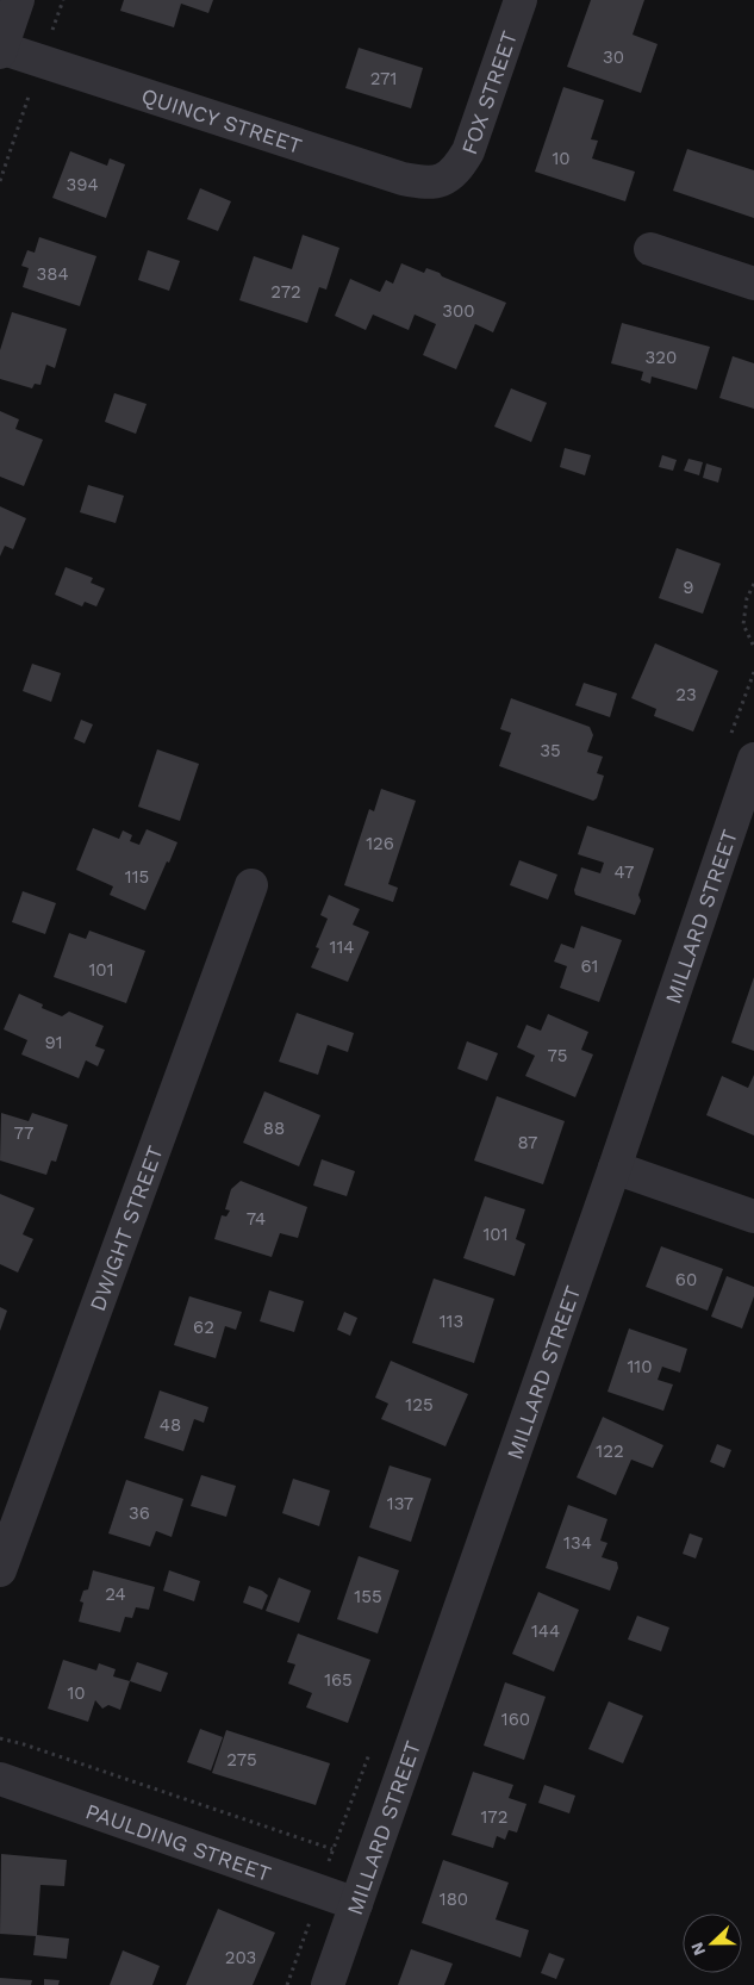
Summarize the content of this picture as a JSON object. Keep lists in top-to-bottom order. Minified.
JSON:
{"streets":{"street":["FOX STREET","QUINCY STREET","MILLARD STREET","DWIGHT STREET","PAULDING STREET"]},"crossings":[["FOX STREET","QUINCY STREET"],["MILLARD STREET","PAULDING STREET"]],"house_numbers":["30","271","10","394","384","272","300","320","9","23","35","126","47","115","114","61","101","91","75","88","77","87","74","101","60","113","62","110","125","48","122","137","36","134","24","155","144","165","10","160","275","172","180","203"],"north":"left"}
